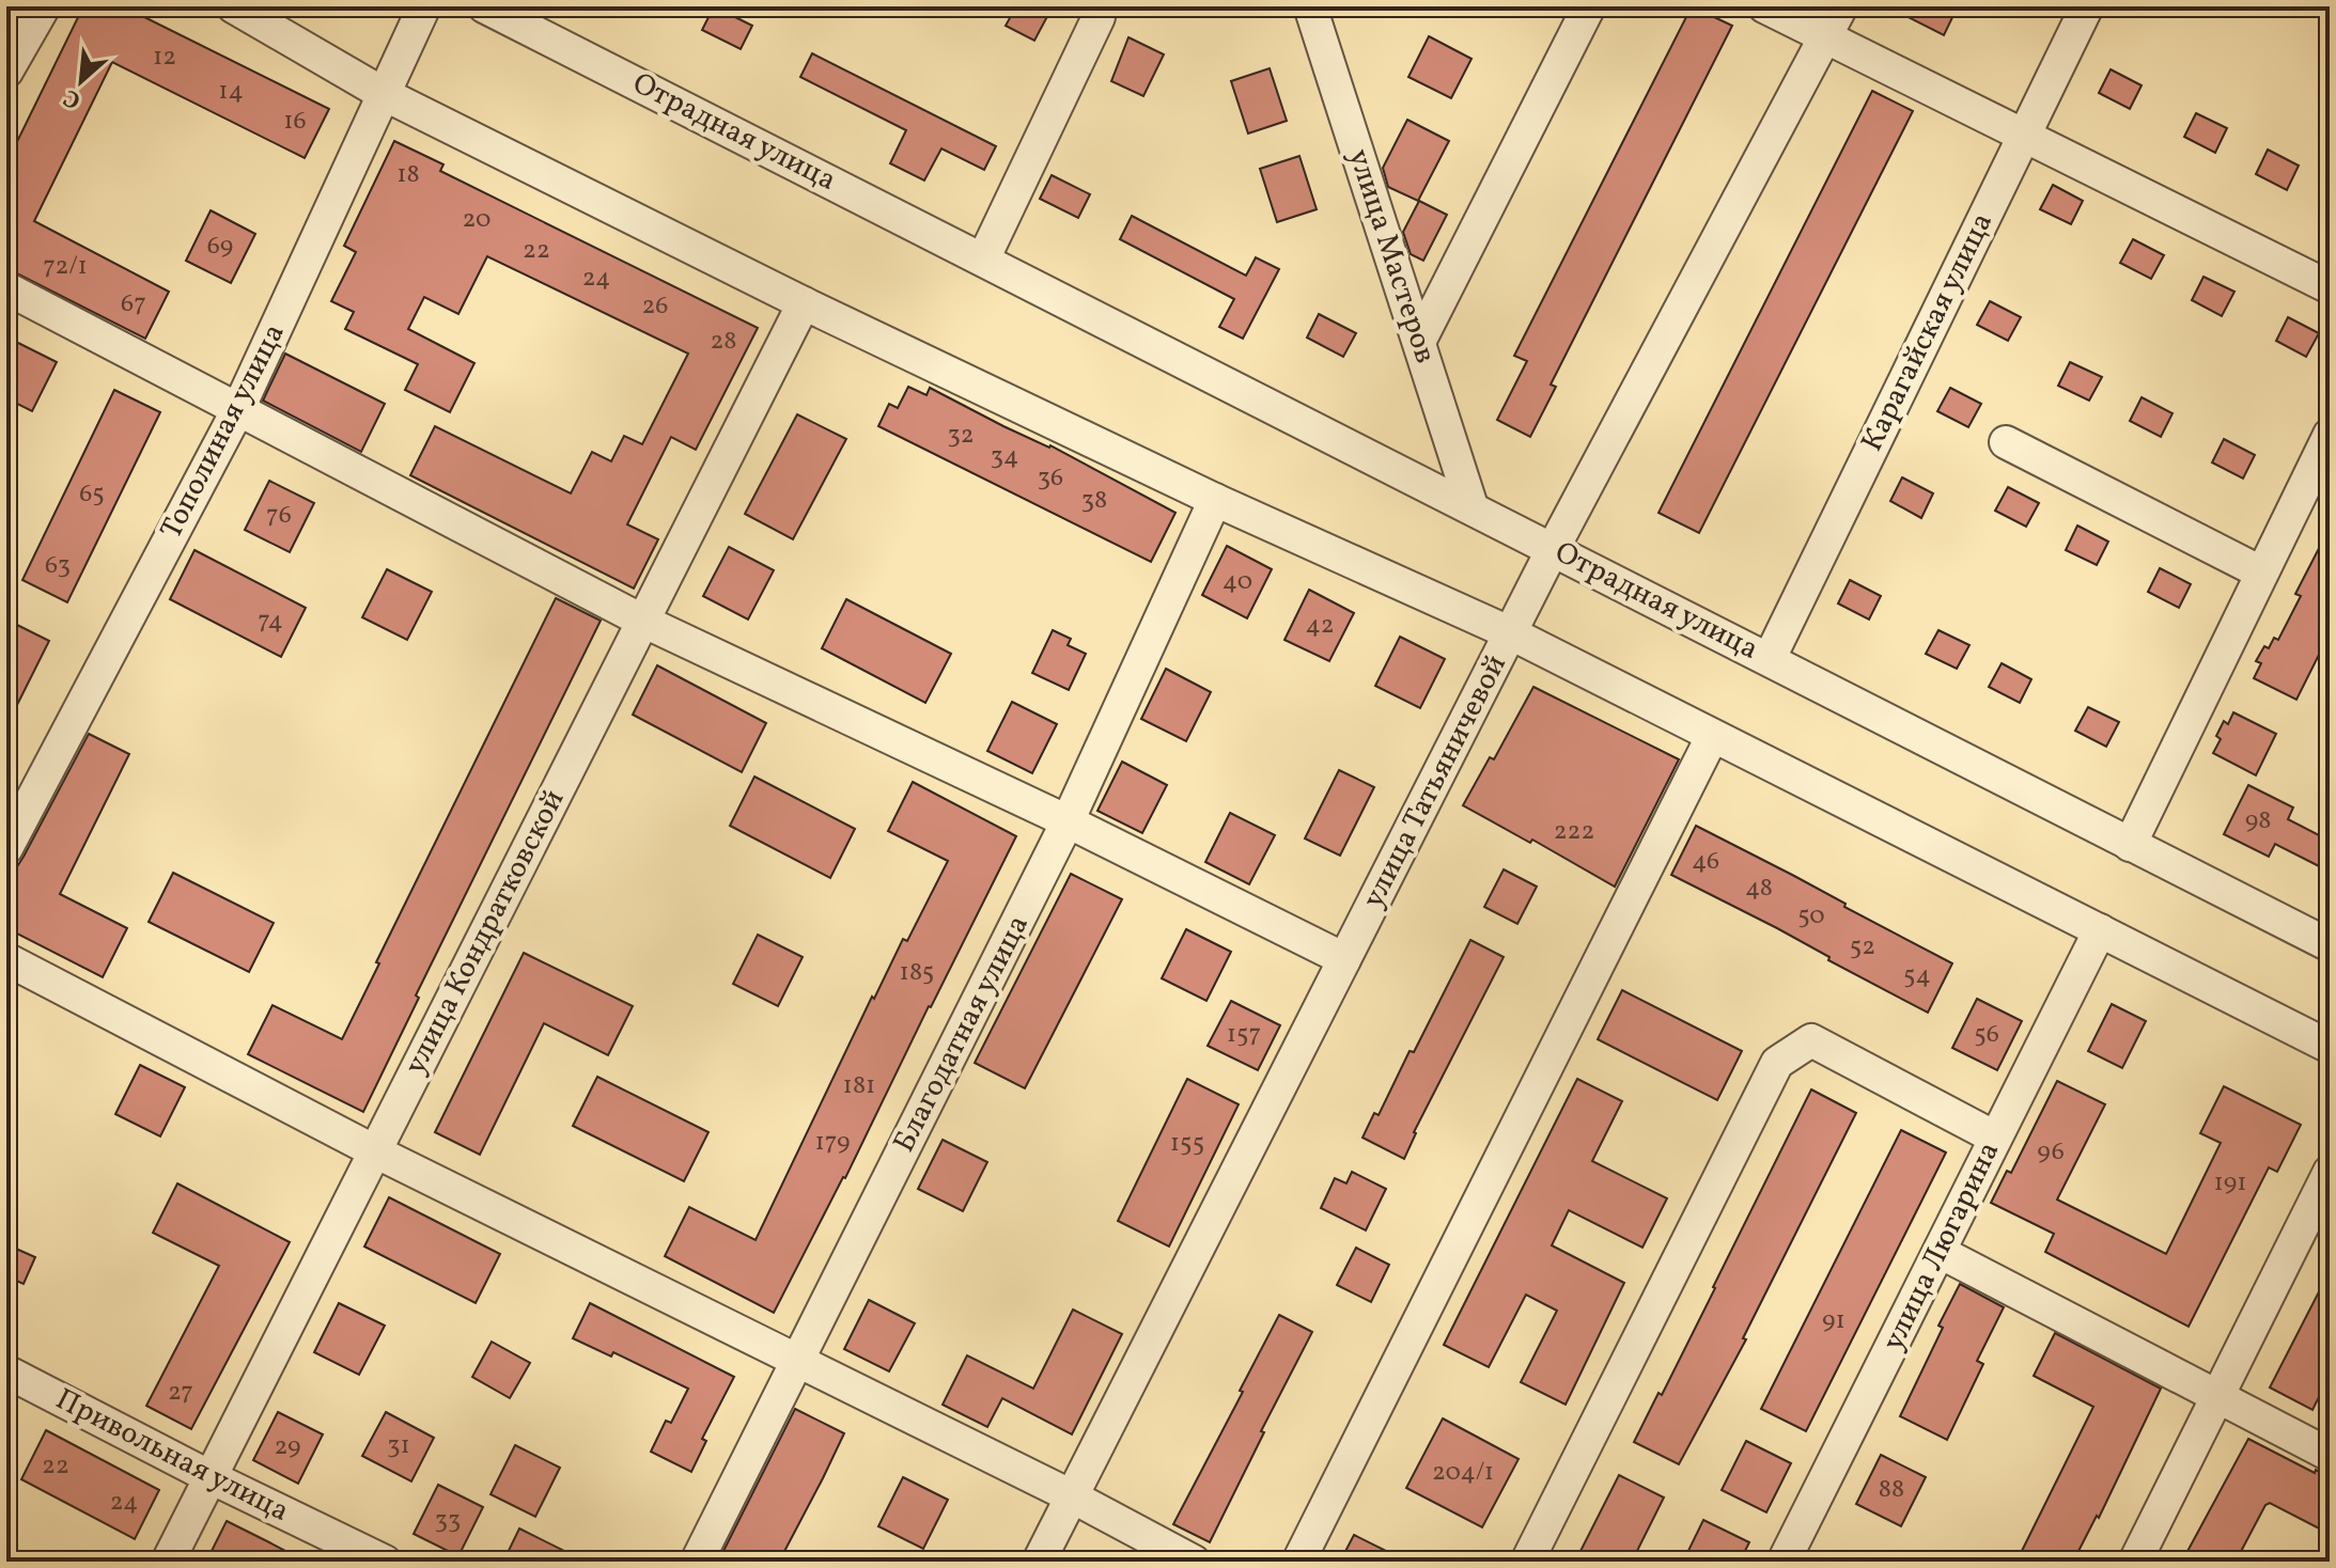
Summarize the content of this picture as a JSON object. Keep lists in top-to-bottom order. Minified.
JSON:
{"streets":{"street":["Отрадная улица","улица Мастеров","Карагайская улица","Тополиная улица","улица Татьяничевой","улица Кондратковской","Благодатная улица","улица Люгарина","Привольная улица"]},"crossings":[["Отрадная улица","улица Мастеров"],["Отрадная улица","Карагайская улица"],["Отрадная улица","улица Татьяничевой"],["улица Кондратковской","Привольная улица"]],"house_numbers":["12","14","16","18","20","69","22","72/1","24","67","26","28","32","34","36","65","38","76","63","40","74","42","98","222","46","48","50","52","185","54","157","56","181","179","155","96","191","91","27","31","29","22","204/1","88","24","33"],"north":"bottom left"}
